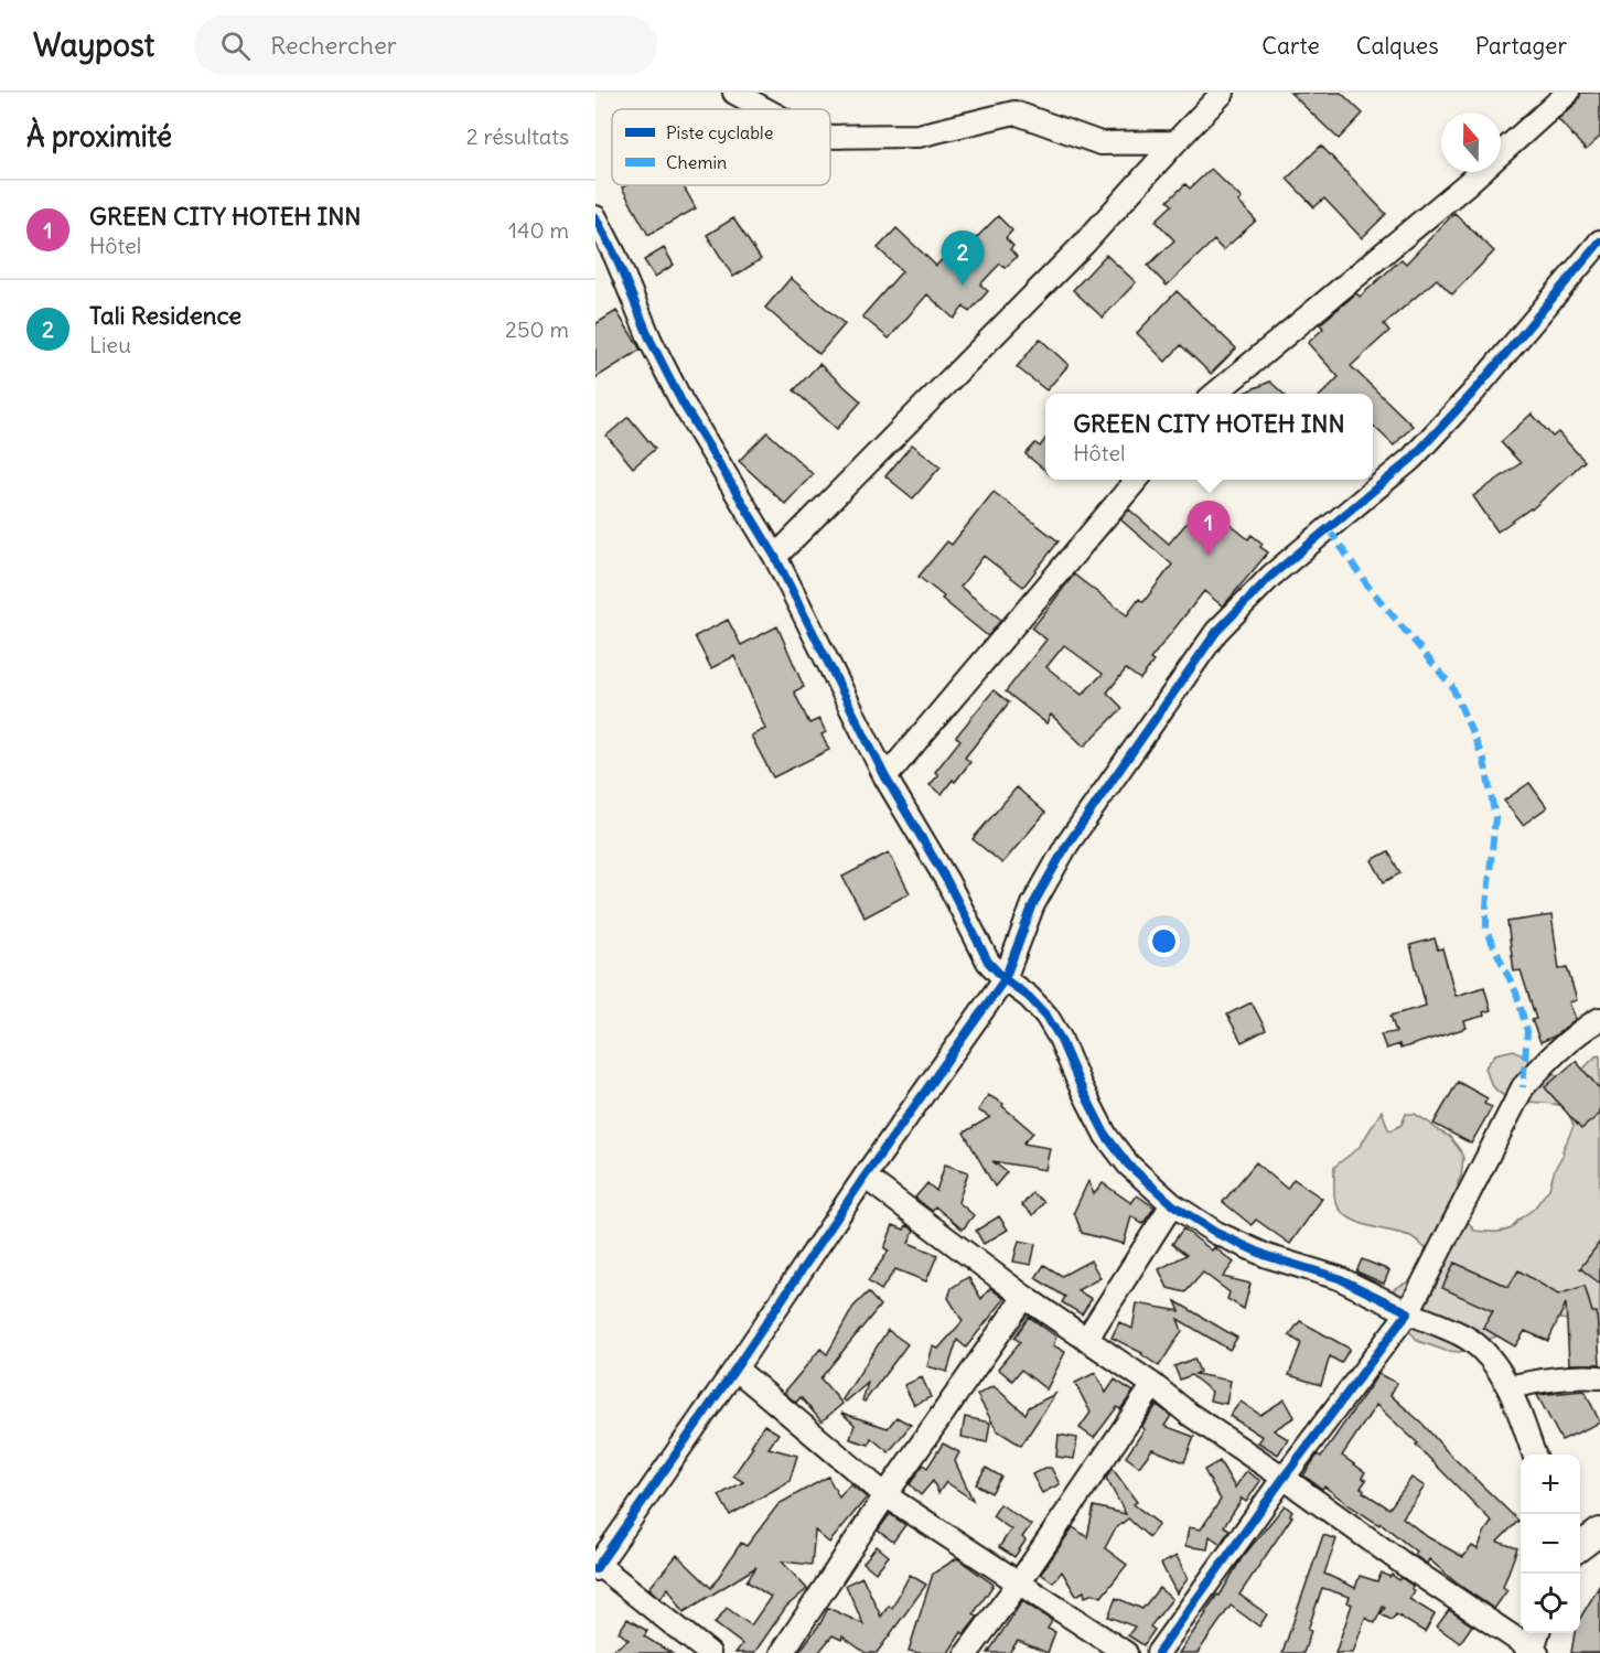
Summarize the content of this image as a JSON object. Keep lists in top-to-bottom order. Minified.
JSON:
{"legend":["Piste cyclable","Chemin"],"north":"top","page":{"header":"Waypost","search":"Rechercher","nav":["Carte","Calques","Partager"],"heading":["À proximité","2 résultats"],"list":[{"mark":"1","name":"GREEN CITY HOTEH INN","note":"Hôtel","value":"140 m"},{"mark":"2","name":"Tali Residence","note":"Lieu","value":"250 m"}],"pins":["2","1"],"popup":["GREEN CITY HOTEH INN","Hôtel"],"map_buttons":["+","−"]}}
